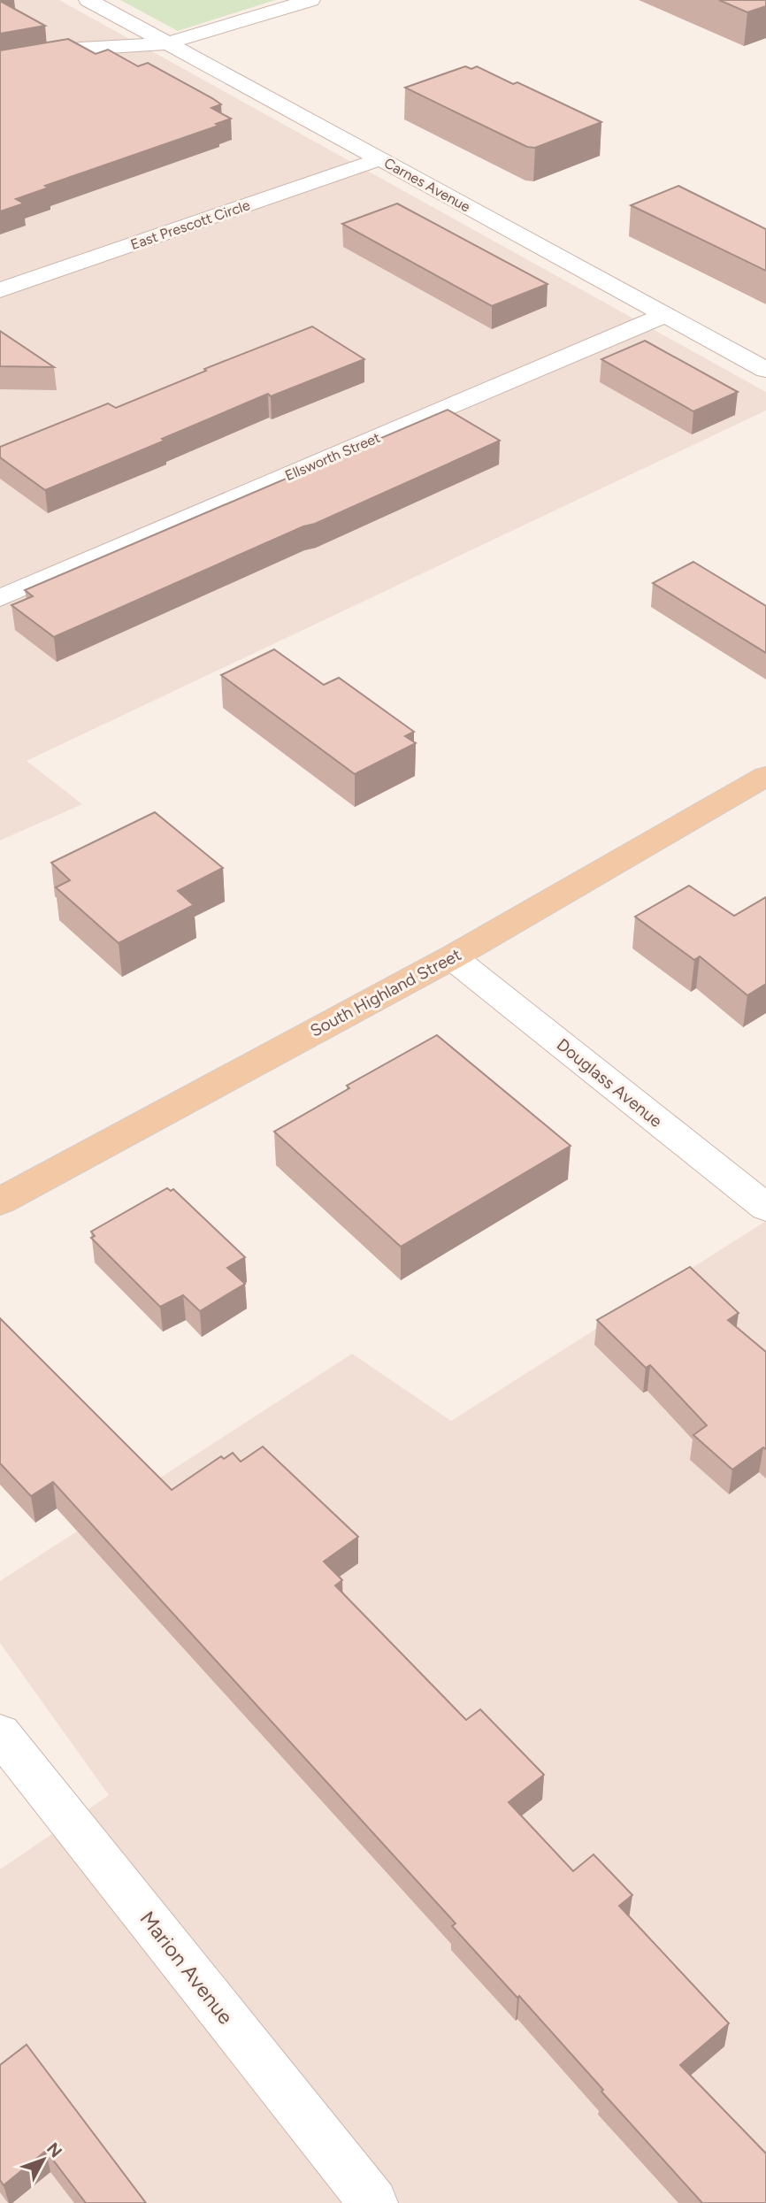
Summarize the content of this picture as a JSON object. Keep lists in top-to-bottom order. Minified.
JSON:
{"streets":{"main road":["South Highland Street"],"street":["Carnes Avenue","East Prescott Circle","Ellsworth Street","Douglass Avenue","Marion Avenue"]},"crossings":[["Carnes Avenue","East Prescott Circle"],["Carnes Avenue","Ellsworth Street"],["South Highland Street","Douglass Avenue"]],"north":"top right"}
